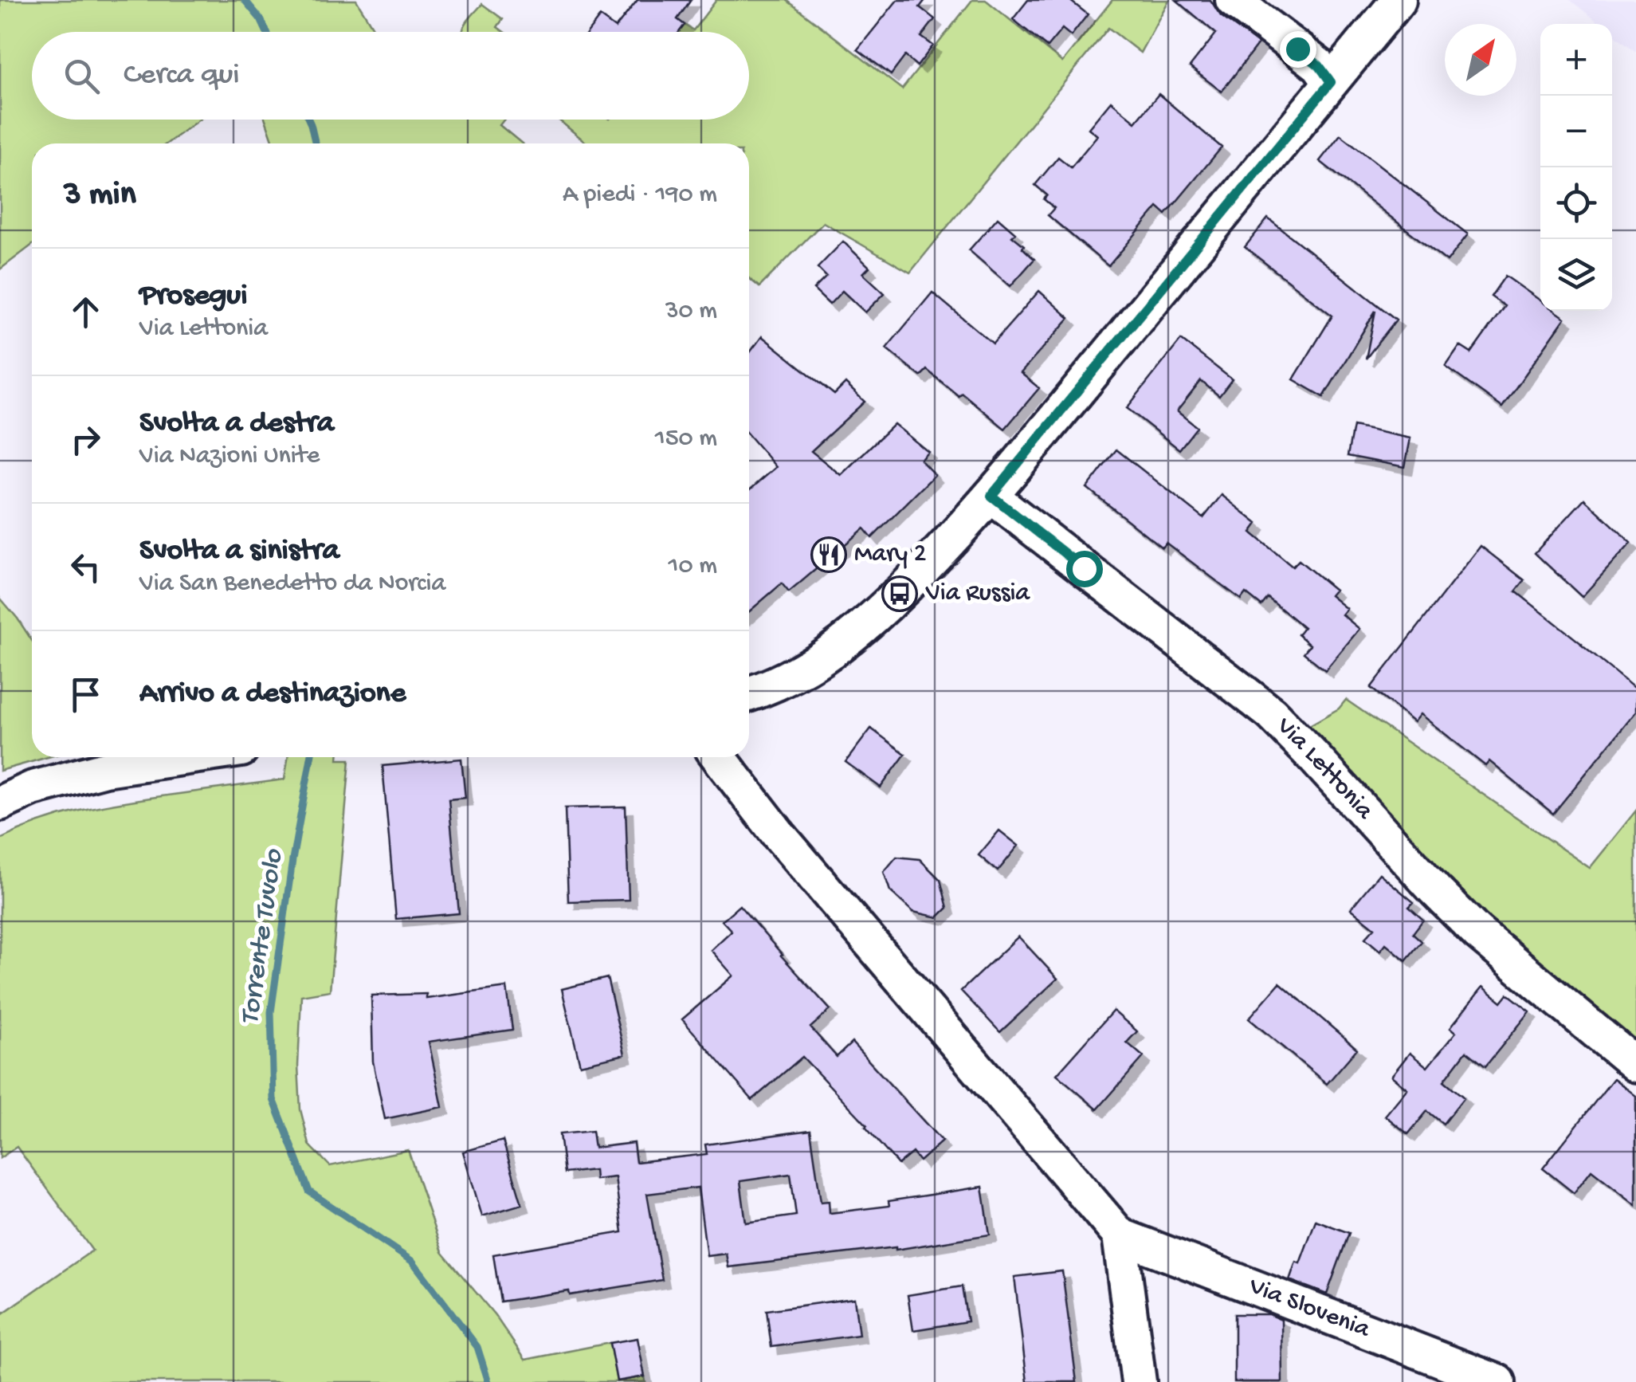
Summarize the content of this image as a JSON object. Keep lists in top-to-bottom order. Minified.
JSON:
{"streets":{"street":["Via Lettonia","Via Slovenia"]},"water":["Torrente Tuvolo"],"places":{"restaurant":["Mary 2"],"bus stop":["Via Russia"]},"north":"top right","page":{"map_buttons":["+","−"],"search":"Cerca qui","heading":["3 min","A piedi · 190 m"],"list":[["Prosegui","Via Lettonia","30 m"],["Svolta a destra","Via Nazioni Unite","150 m"],["Svolta a sinistra","Via San Benedetto da Norcia","10 m"],"Arrivo a destinazione"]}}
